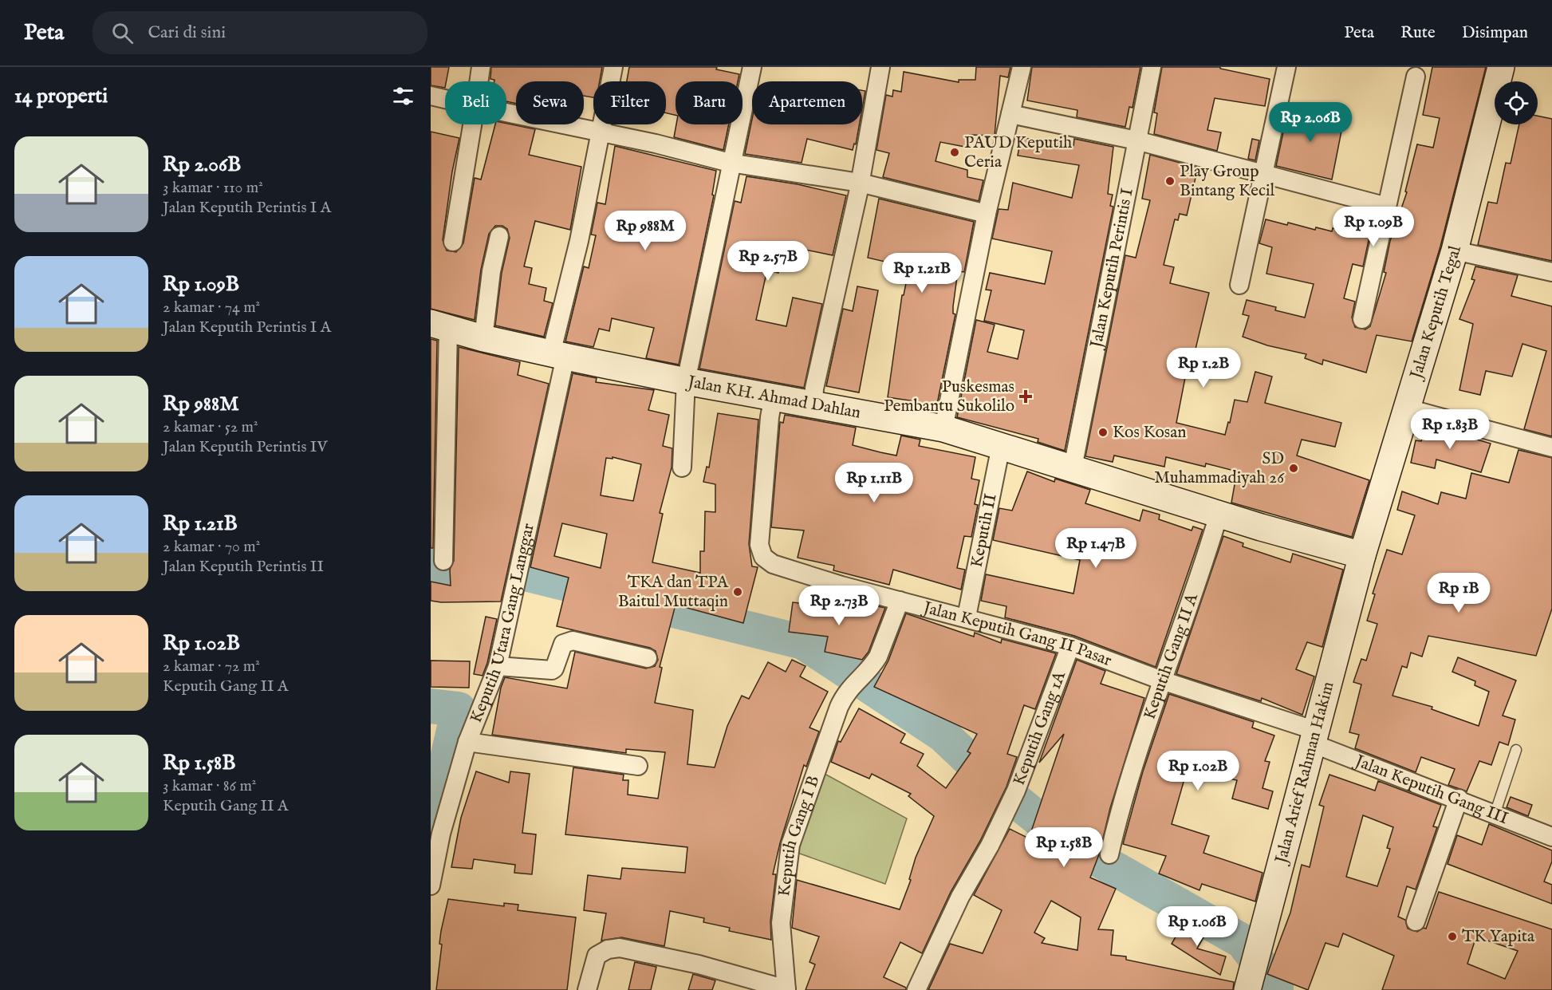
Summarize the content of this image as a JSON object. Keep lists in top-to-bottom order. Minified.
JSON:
{"streets":{"main road":["Jalan Keputih Tegal","Jalan KH. Ahmad Dahlan","Jalan Arief Rahman Hakim"],"street":["Jalan Keputih Perintis I","Keputih II","Keputih Utara Gang Langgar","Jalan Keputih Gang II Pasar","Keputih Gang II A","Keputih Gang 1A","Jalan Keputih Gang III","Keputih Gang I B"]},"crossings":[["Jalan Keputih Perintis I","Jalan KH. Ahmad Dahlan"],["Jalan Keputih Tegal","Jalan KH. Ahmad Dahlan"],["Jalan Keputih Tegal","Jalan Arief Rahman Hakim"],["Jalan KH. Ahmad Dahlan","Keputih II"],["Jalan KH. Ahmad Dahlan","Keputih Utara Gang Langgar"],["Jalan KH. Ahmad Dahlan","Jalan Keputih Gang II Pasar"],["Jalan KH. Ahmad Dahlan","Keputih Gang II A"],["Jalan KH. Ahmad Dahlan","Jalan Arief Rahman Hakim"],["Keputih II","Jalan Keputih Gang II Pasar"],["Jalan Keputih Gang II Pasar","Keputih Gang II A"],["Jalan Keputih Gang II Pasar","Keputih Gang 1A"],["Jalan Keputih Gang II Pasar","Jalan Arief Rahman Hakim"],["Jalan Keputih Gang II Pasar","Jalan Keputih Gang III"],["Jalan Keputih Gang II Pasar","Keputih Gang I B"],["Jalan Arief Rahman Hakim","Jalan Keputih Gang III"]],"places":{"other":["PAUD Keputih Ceria","Play Group Bintang Kecil","Kos Kosan","SD Muhammadiyah 26","TKA dan TPA Baitul Muttaqin","TK Yapita"],"health":["Puskesmas Pembantu Sukolilo"]},"page":{"header":"Peta","search":"Cari di sini","nav":["Peta","Rute","Disimpan"],"heading":"14 properti","chip":["Beli","Sewa","Filter","Baru","Apartemen"],"price":["Rp 2.06B","Rp 1.09B","Rp 988M","Rp 2.57B","Rp 1.21B","Rp 1.2B","Rp 1.83B","Rp 1.11B","Rp 1.47B","Rp 1B","Rp 2.73B","Rp 1.02B","Rp 1.58B","Rp 1.06B"],"list":[{"name":"Rp 2.06B","note":"3 kamar · 110 m² · Jalan Keputih Perintis I A"},{"name":"Rp 1.09B","note":"2 kamar · 74 m² · Jalan Keputih Perintis I A"},{"name":"Rp 988M","note":"2 kamar · 52 m² · Jalan Keputih Perintis IV"},{"name":"Rp 1.21B","note":"2 kamar · 70 m² · Jalan Keputih Perintis II"},{"name":"Rp 1.02B","note":"2 kamar · 72 m² · Keputih Gang II A"},{"name":"Rp 1.58B","note":"3 kamar · 86 m² · Keputih Gang II A"}]}}
